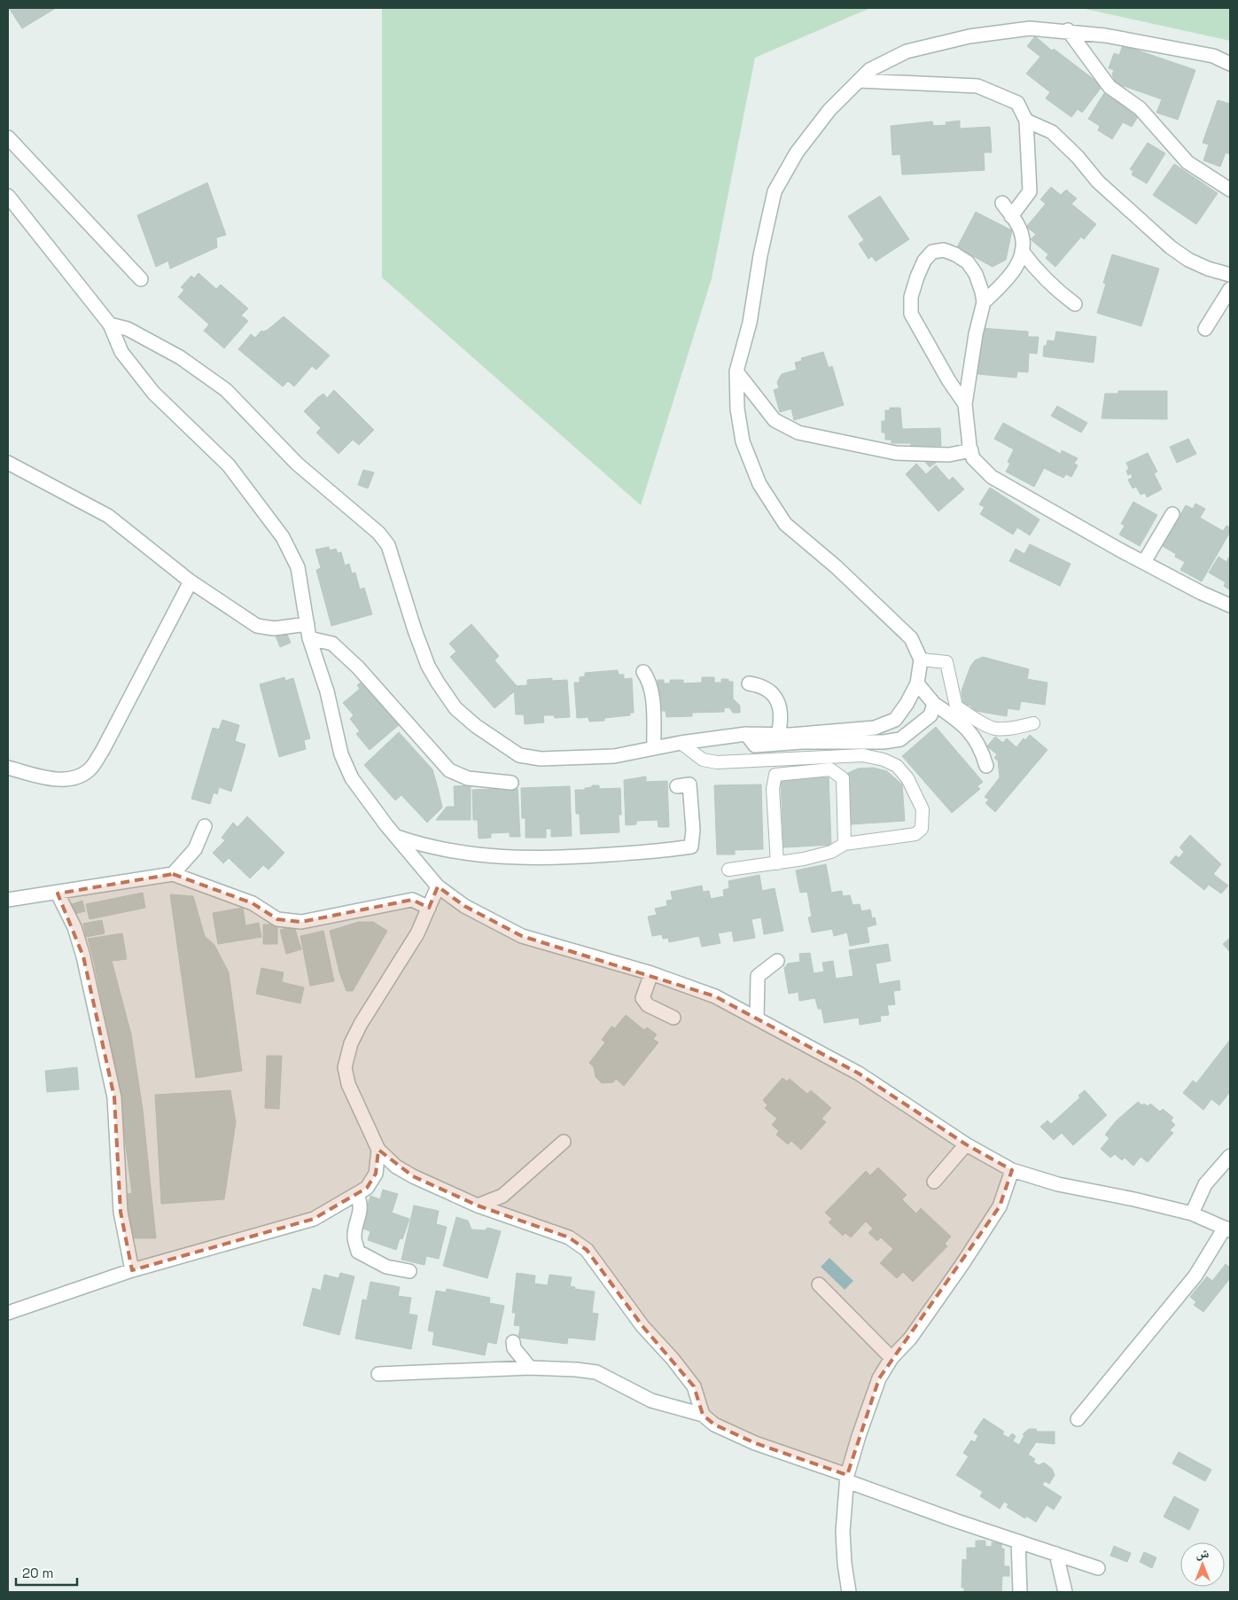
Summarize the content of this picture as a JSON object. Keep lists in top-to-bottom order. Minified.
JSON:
{"scale_bar":"20 m","north":"top"}
